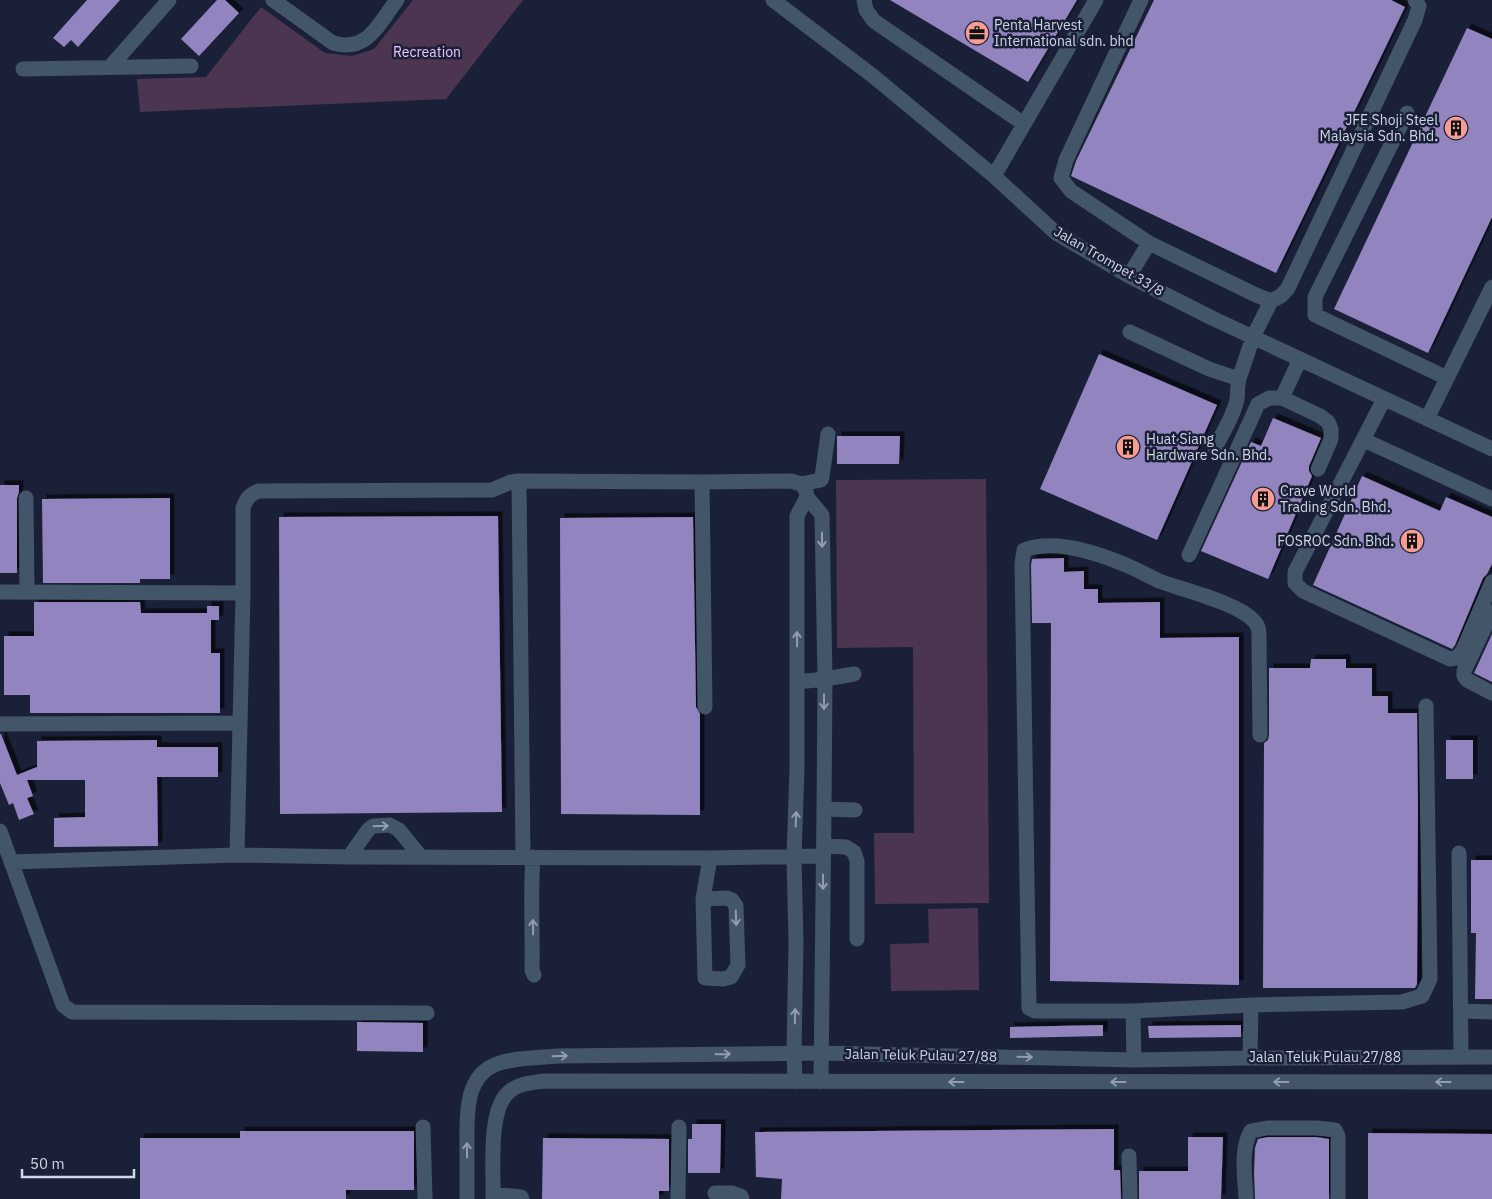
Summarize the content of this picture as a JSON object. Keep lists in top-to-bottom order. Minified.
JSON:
{"streets":{"street":["Jalan Trompet 33/8","Jalan Teluk Pulau 27/88"]},"parks":["Recreation"],"places":{"office":["Penta Harvest International sdn. bhd"],"building":["JFE Shoji Steel Malaysia Sdn. Bhd.","Huat Siang Hardware Sdn. Bhd.","Crave World Trading Sdn. Bhd.","FOSROC Sdn. Bhd."]},"scale_bar":"50 m"}
